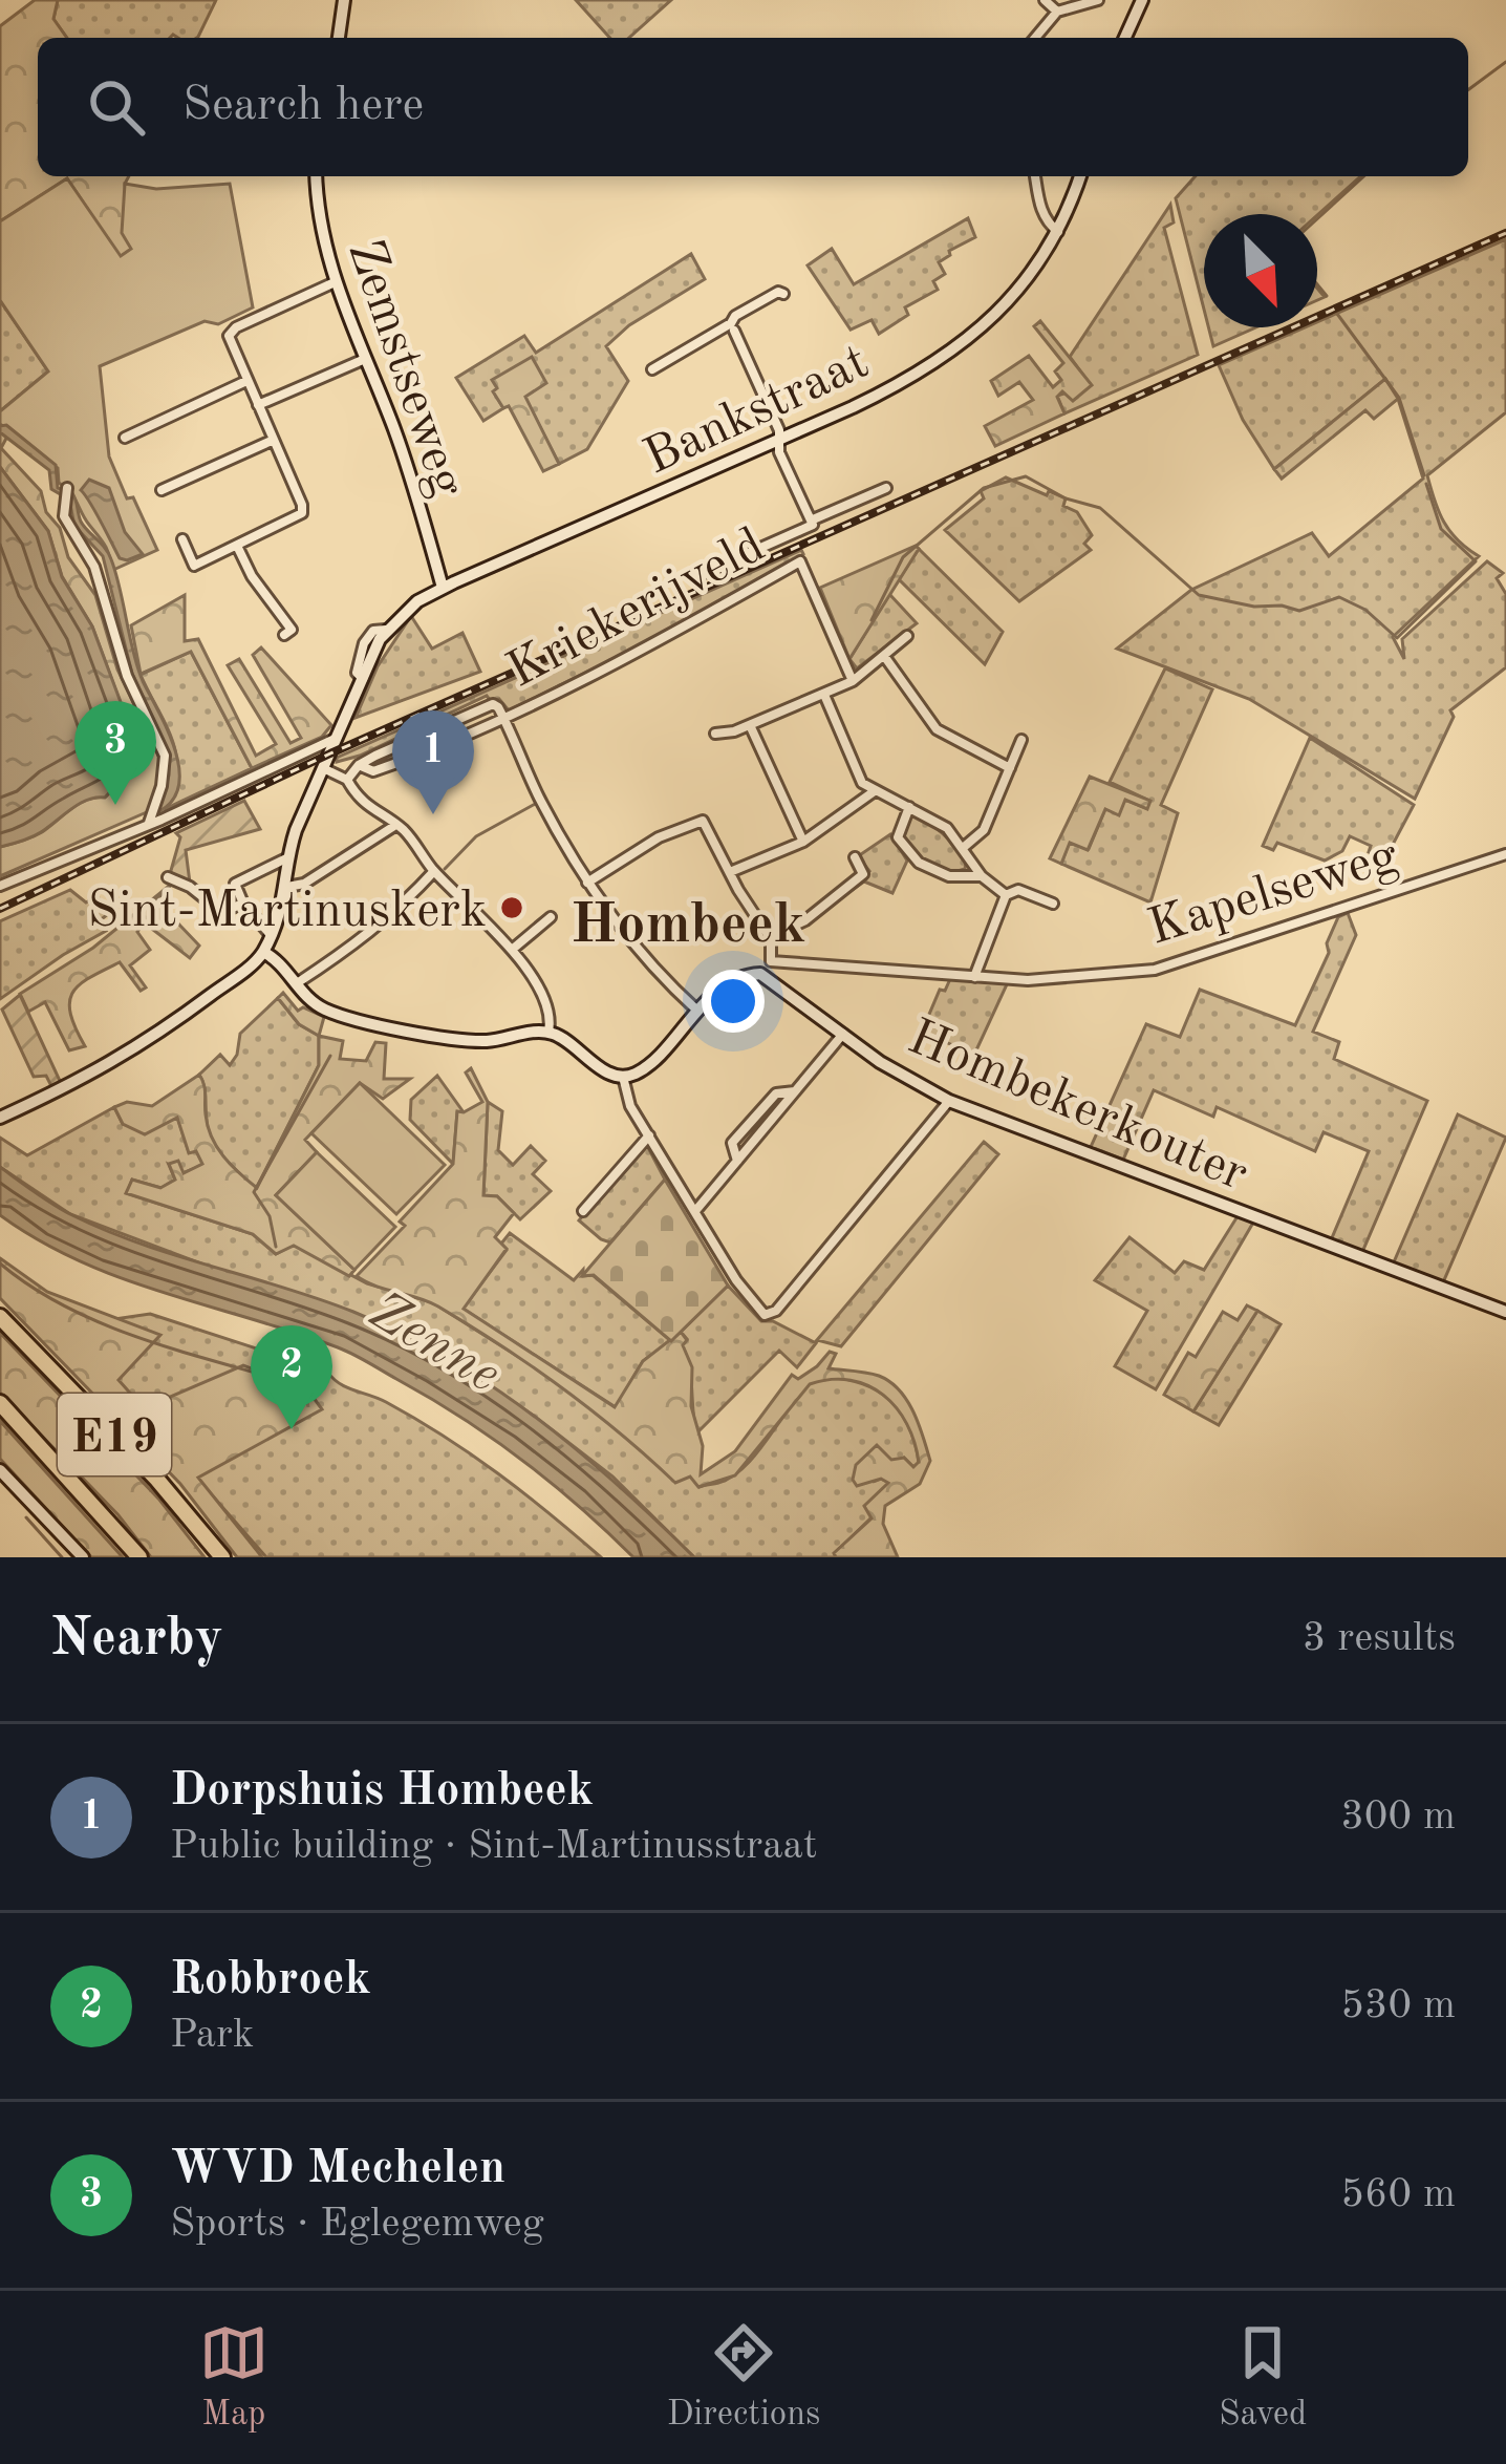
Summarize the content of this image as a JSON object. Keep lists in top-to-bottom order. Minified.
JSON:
{"streets":{"highway":["E19"],"street":["Zemstseweg","Bankstraat","Kriekerijveld","Kapelseweg","Hombekerkouter"]},"crossings":[["Zemstseweg","Bankstraat"]],"districts":["Hombeek"],"water":["Zenne"],"places":["Sint-Martinuskerk"],"north":"bottom right","page":{"search":"Search here","pins":["3","1","2"],"heading":["Nearby","3 results"],"list":[{"mark":"1","name":"Dorpshuis Hombeek","note":"Public building · Sint-Martinusstraat","value":"300 m"},{"mark":"2","name":"Robbroek","note":"Park","value":"530 m"},{"mark":"3","name":"WVD Mechelen","note":"Sports · Eglegemweg","value":"560 m"}],"nav":["Map","Directions","Saved"]}}
